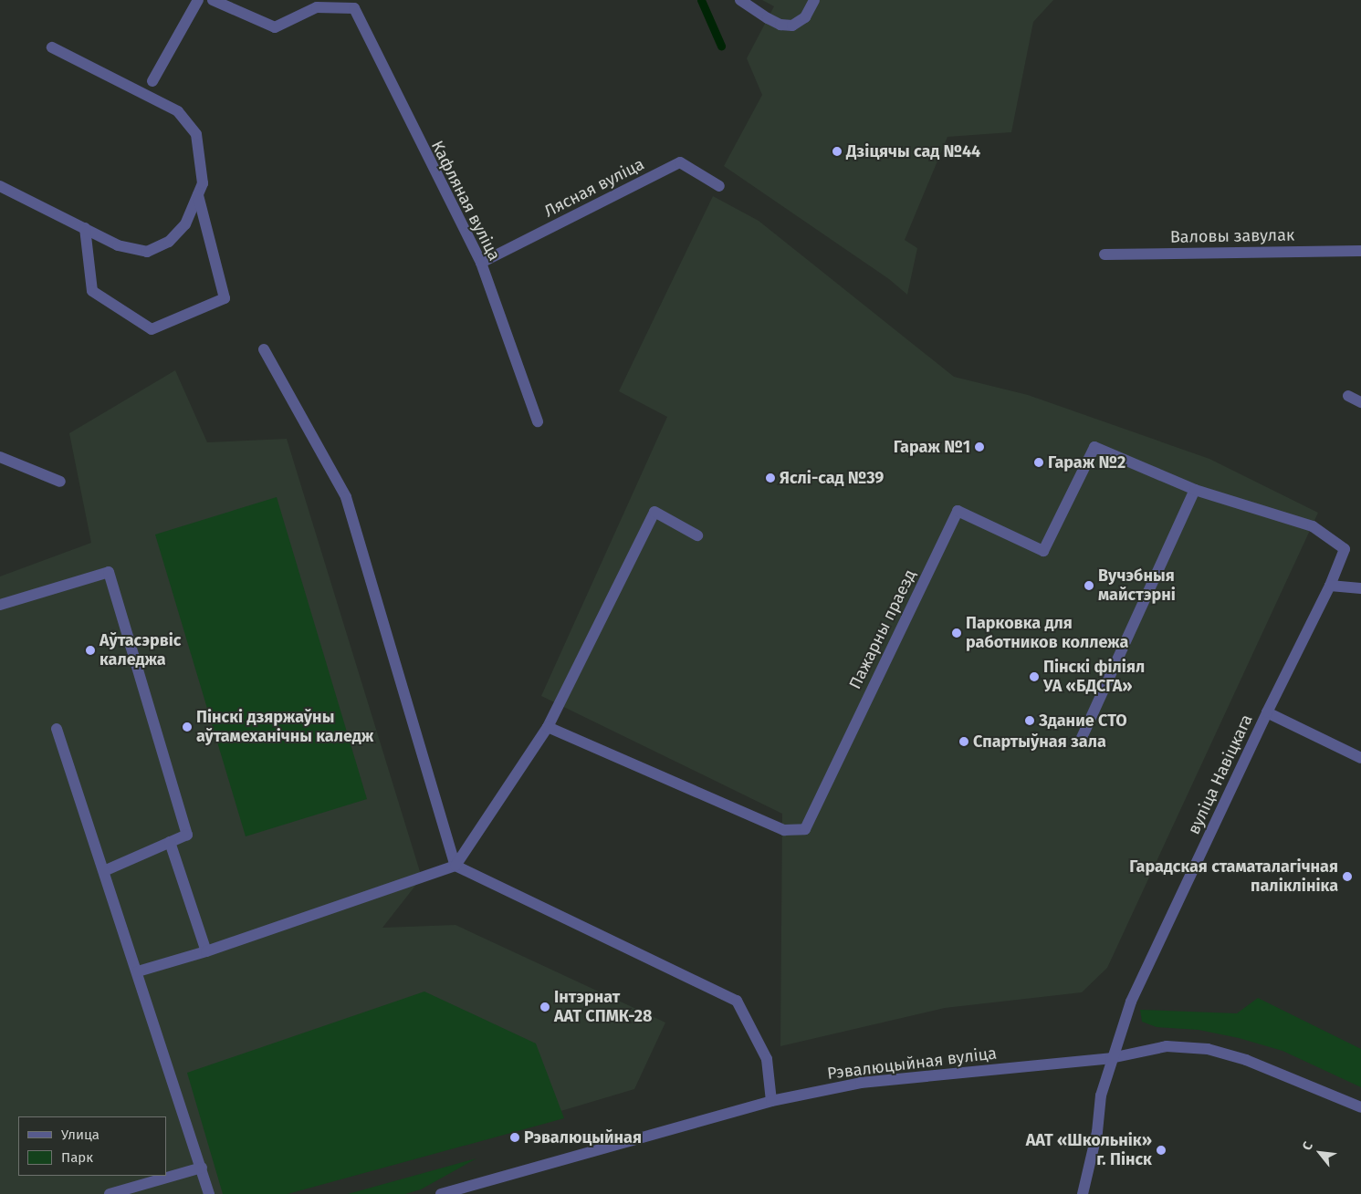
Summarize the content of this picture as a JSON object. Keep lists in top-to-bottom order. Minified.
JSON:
{"streets":{"street":["Лясная вуліца","Кафляная вуліца","Валовы завулак","Пажарны праезд","вуліца Навіцкага","Рэвалюцыйная вуліца"]},"crossings":[["Лясная вуліца","Кафляная вуліца"],["Пажарны праезд","вуліца Навіцкага"],["вуліца Навіцкага","Рэвалюцыйная вуліца"]],"places":["Дзіцячы сад №44","Гараж №1","Гараж №2","Яслі-сад №39","Вучэбныя майстэрні","Парковка для работников коллежа","Аўтасэрвіс каледжа","Пінскі філіял УА «БДСГА»","Здание СТО","Пінскі дзяржаўны аўтамеханічны каледж","Спартыўная зала","Гарадская стаматалагічная паліклініка","Інтэрнат ААТ СПМК-28","Рэвалюцыйная","ААТ «Школьнік» г. Пінск"],"legend":["Улица","Парк"],"north":"top left"}
